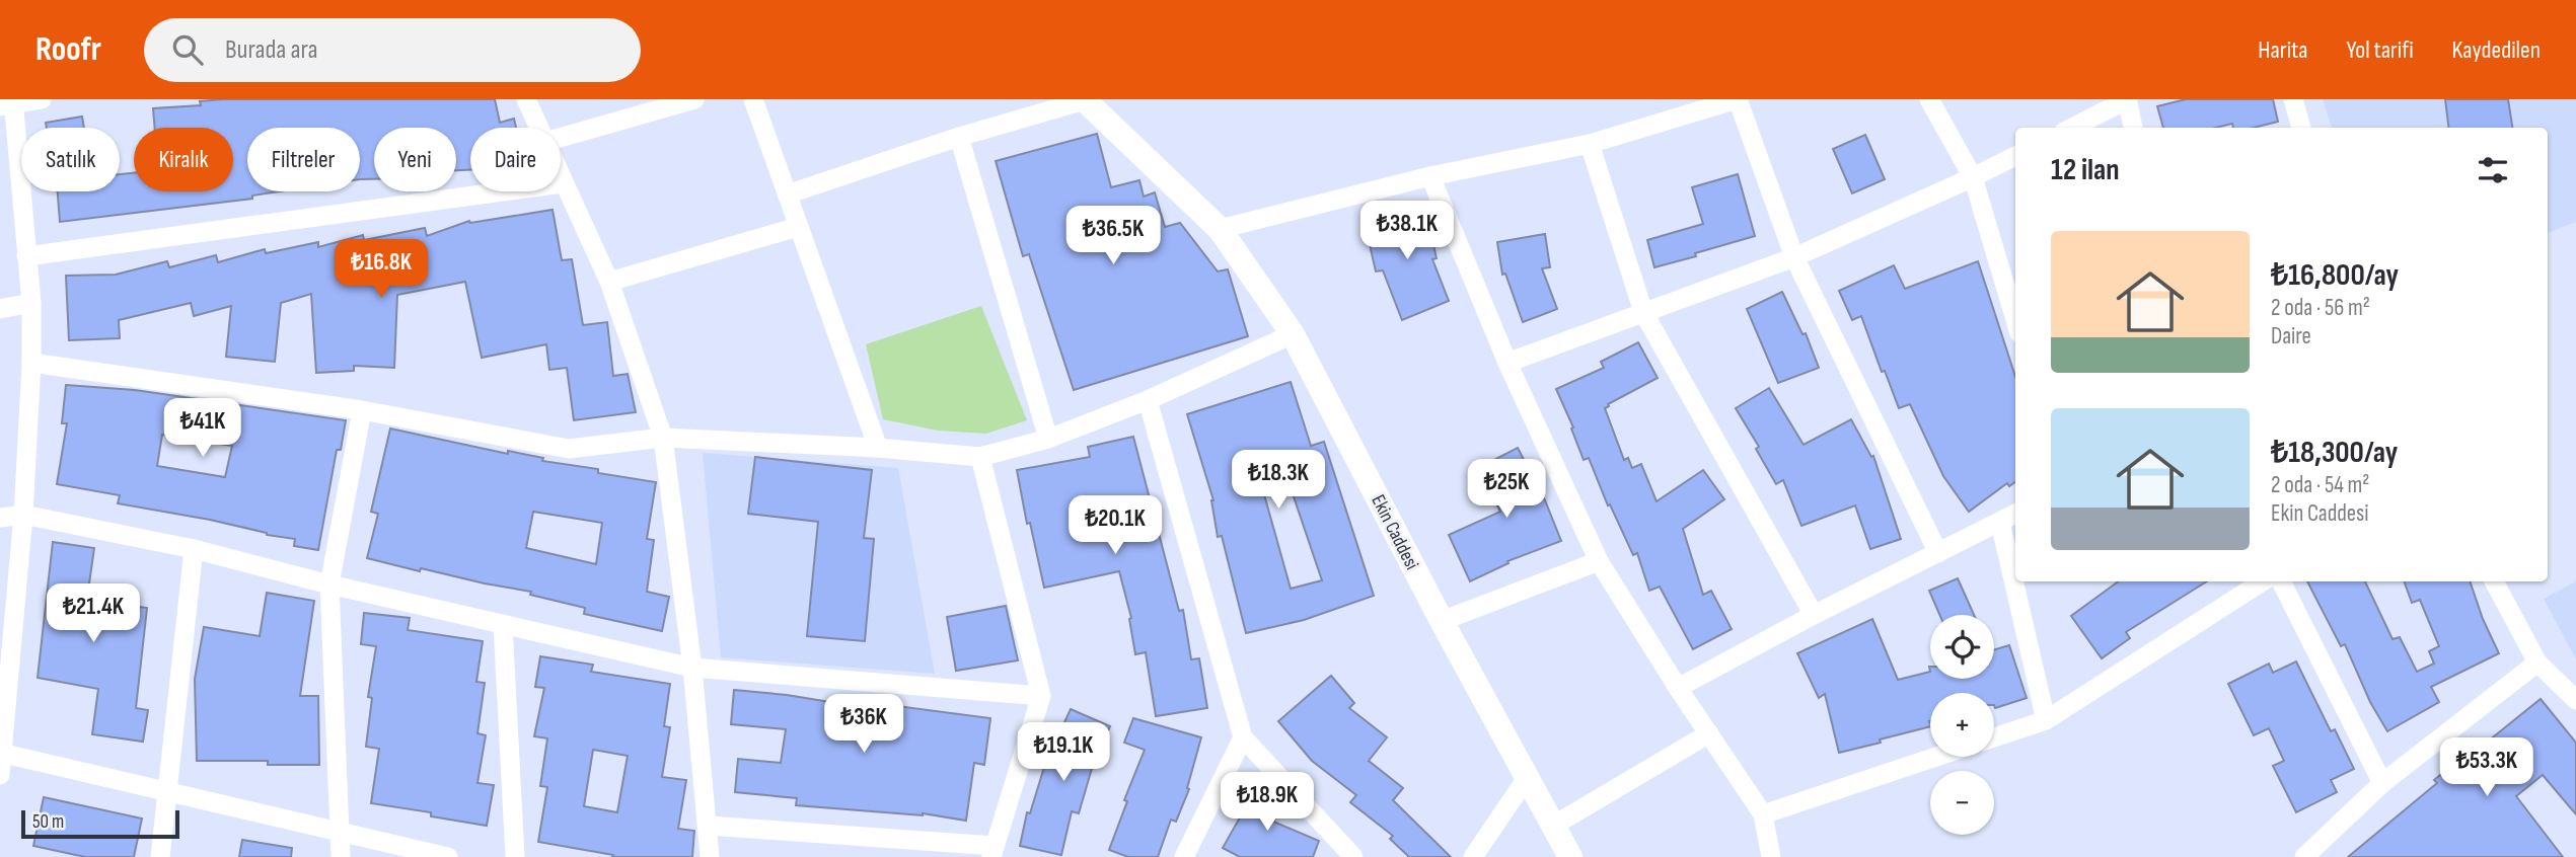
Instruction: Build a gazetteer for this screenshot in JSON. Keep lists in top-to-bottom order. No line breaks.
{"streets":{"street":["Ekin Caddesi"]},"scale_bar":"50 m","page":{"header":"Roofr","search":"Burada ara","nav":["Harita","Yol tarifi","Kaydedilen"],"chip":["Satılık","Kiralık","Filtreler","Yeni","Daire"],"heading":"12 ilan","price":["₺38.1K","₺36.5K","₺16.8K","₺41K","₺18.3K","₺25K","₺20.1K","₺21.4K","₺36K","₺19.1K","₺53.3K","₺18.9K"],"list":[{"name":"₺16,800/ay","note":"2 oda · 56 m² · Daire"},{"name":"₺18,300/ay","note":"2 oda · 54 m² · Ekin Caddesi"}],"map_buttons":["+","−"],"scale":"50 m"}}
